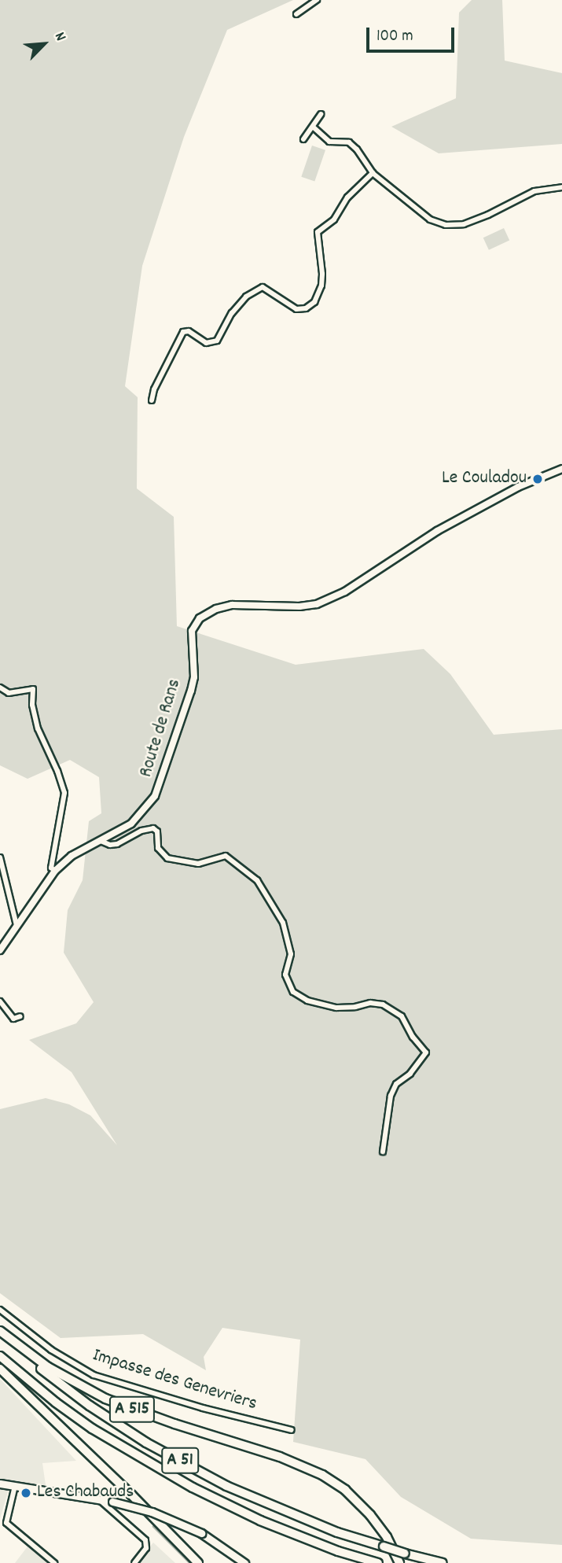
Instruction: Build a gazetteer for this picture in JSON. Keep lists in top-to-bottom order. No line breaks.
{"streets":{"highway":["A 515","A 51"],"street":["Route de Rans","Impasse des Genevriers"]},"crossings":[["A 515","A 51"]],"places":["Le Couladou","Les Chabauds"],"scale_bar":"100 m","north":"top right"}
